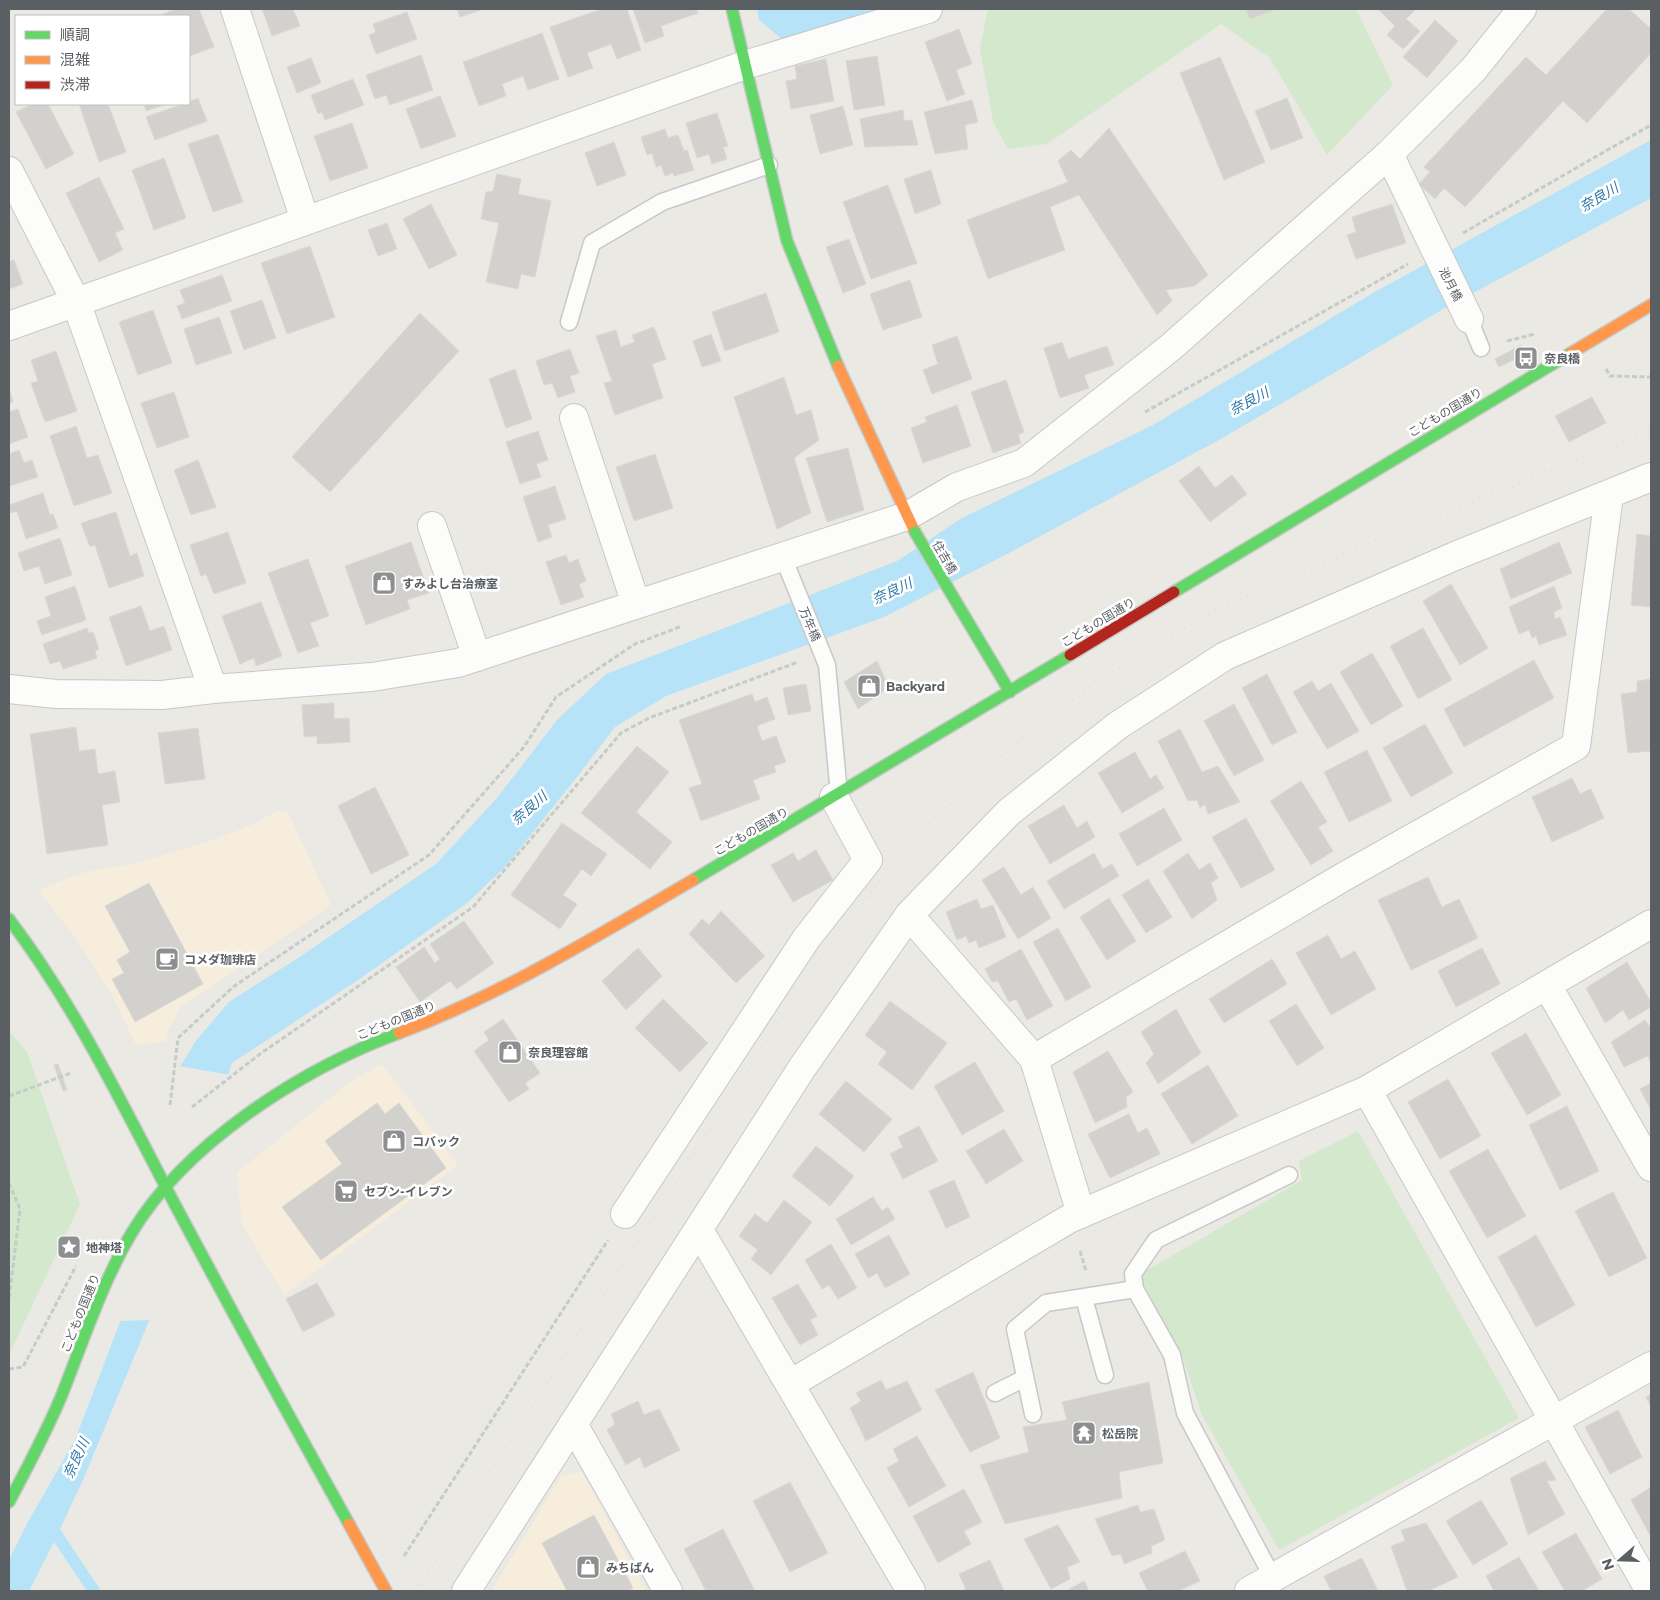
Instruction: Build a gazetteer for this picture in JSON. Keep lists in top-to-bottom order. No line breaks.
{"streets":{"main road":["こどもの国通り","住吉橋"],"street":["池月橋"],"lane":["万年橋"]},"crossings":[["こどもの国通り","住吉橋"],["こどもの国通り","万年橋"]],"water":["奈良川"],"places":{"bus stop":["奈良橋"],"shop":["すみよし台治療室","Backyard","奈良理容館","コバック","みちぱん"],"cafe":["コメダ珈琲店"],"supermarket":["セブン-イレブン"],"place":["地神塔"],"temple":["松岳院"]},"legend":["順調","混雑","渋滞"],"north":"left"}
